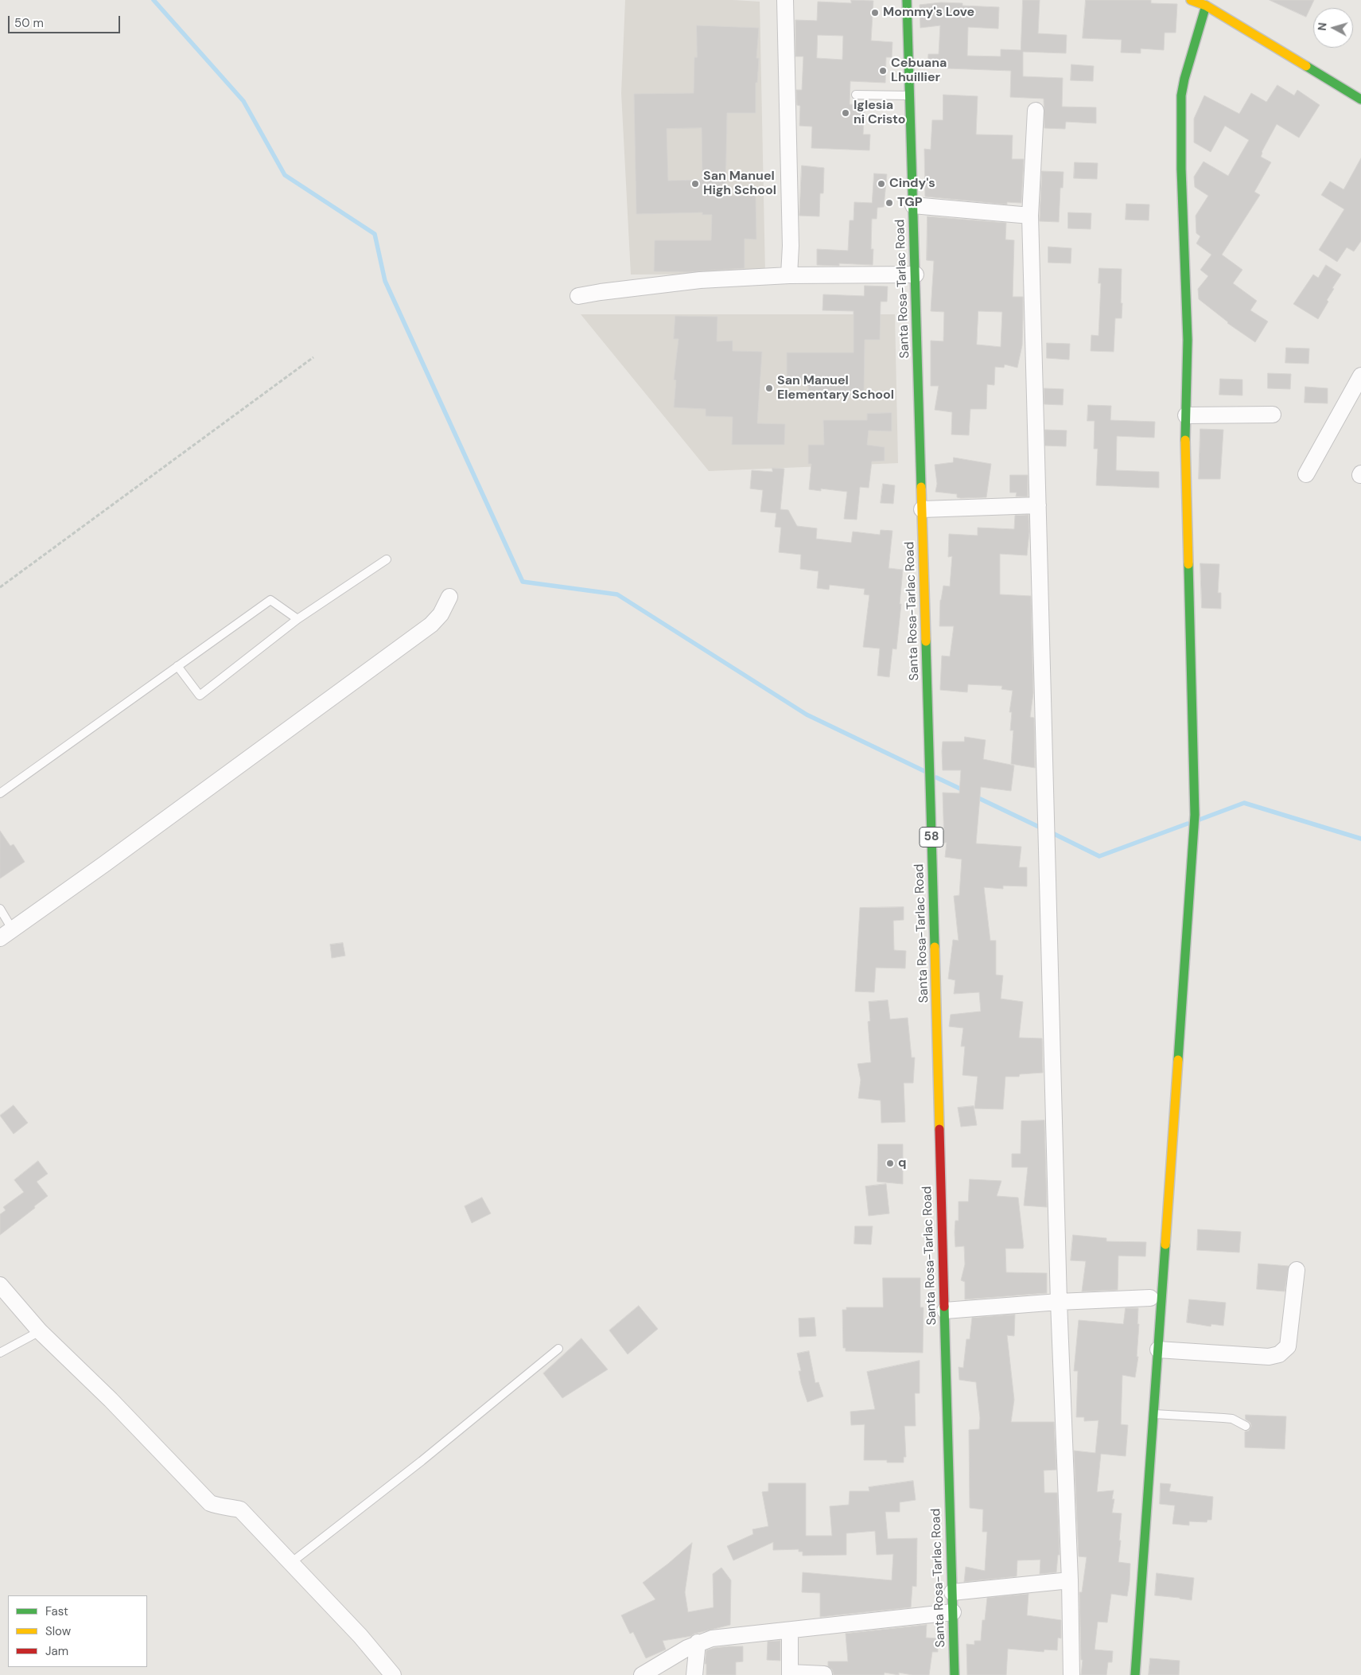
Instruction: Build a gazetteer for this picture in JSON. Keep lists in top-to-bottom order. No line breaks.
{"streets":{"main road":["Santa Rosa-Tarlac Road","58"]},"places":["Mommy's Love","Cebuana Lhuillier","Iglesia ni Cristo","San Manuel High School","Cindy's","TGP","San Manuel Elementary School","q"],"legend":["Fast","Slow","Jam"],"scale_bar":"50 m","north":"left"}
